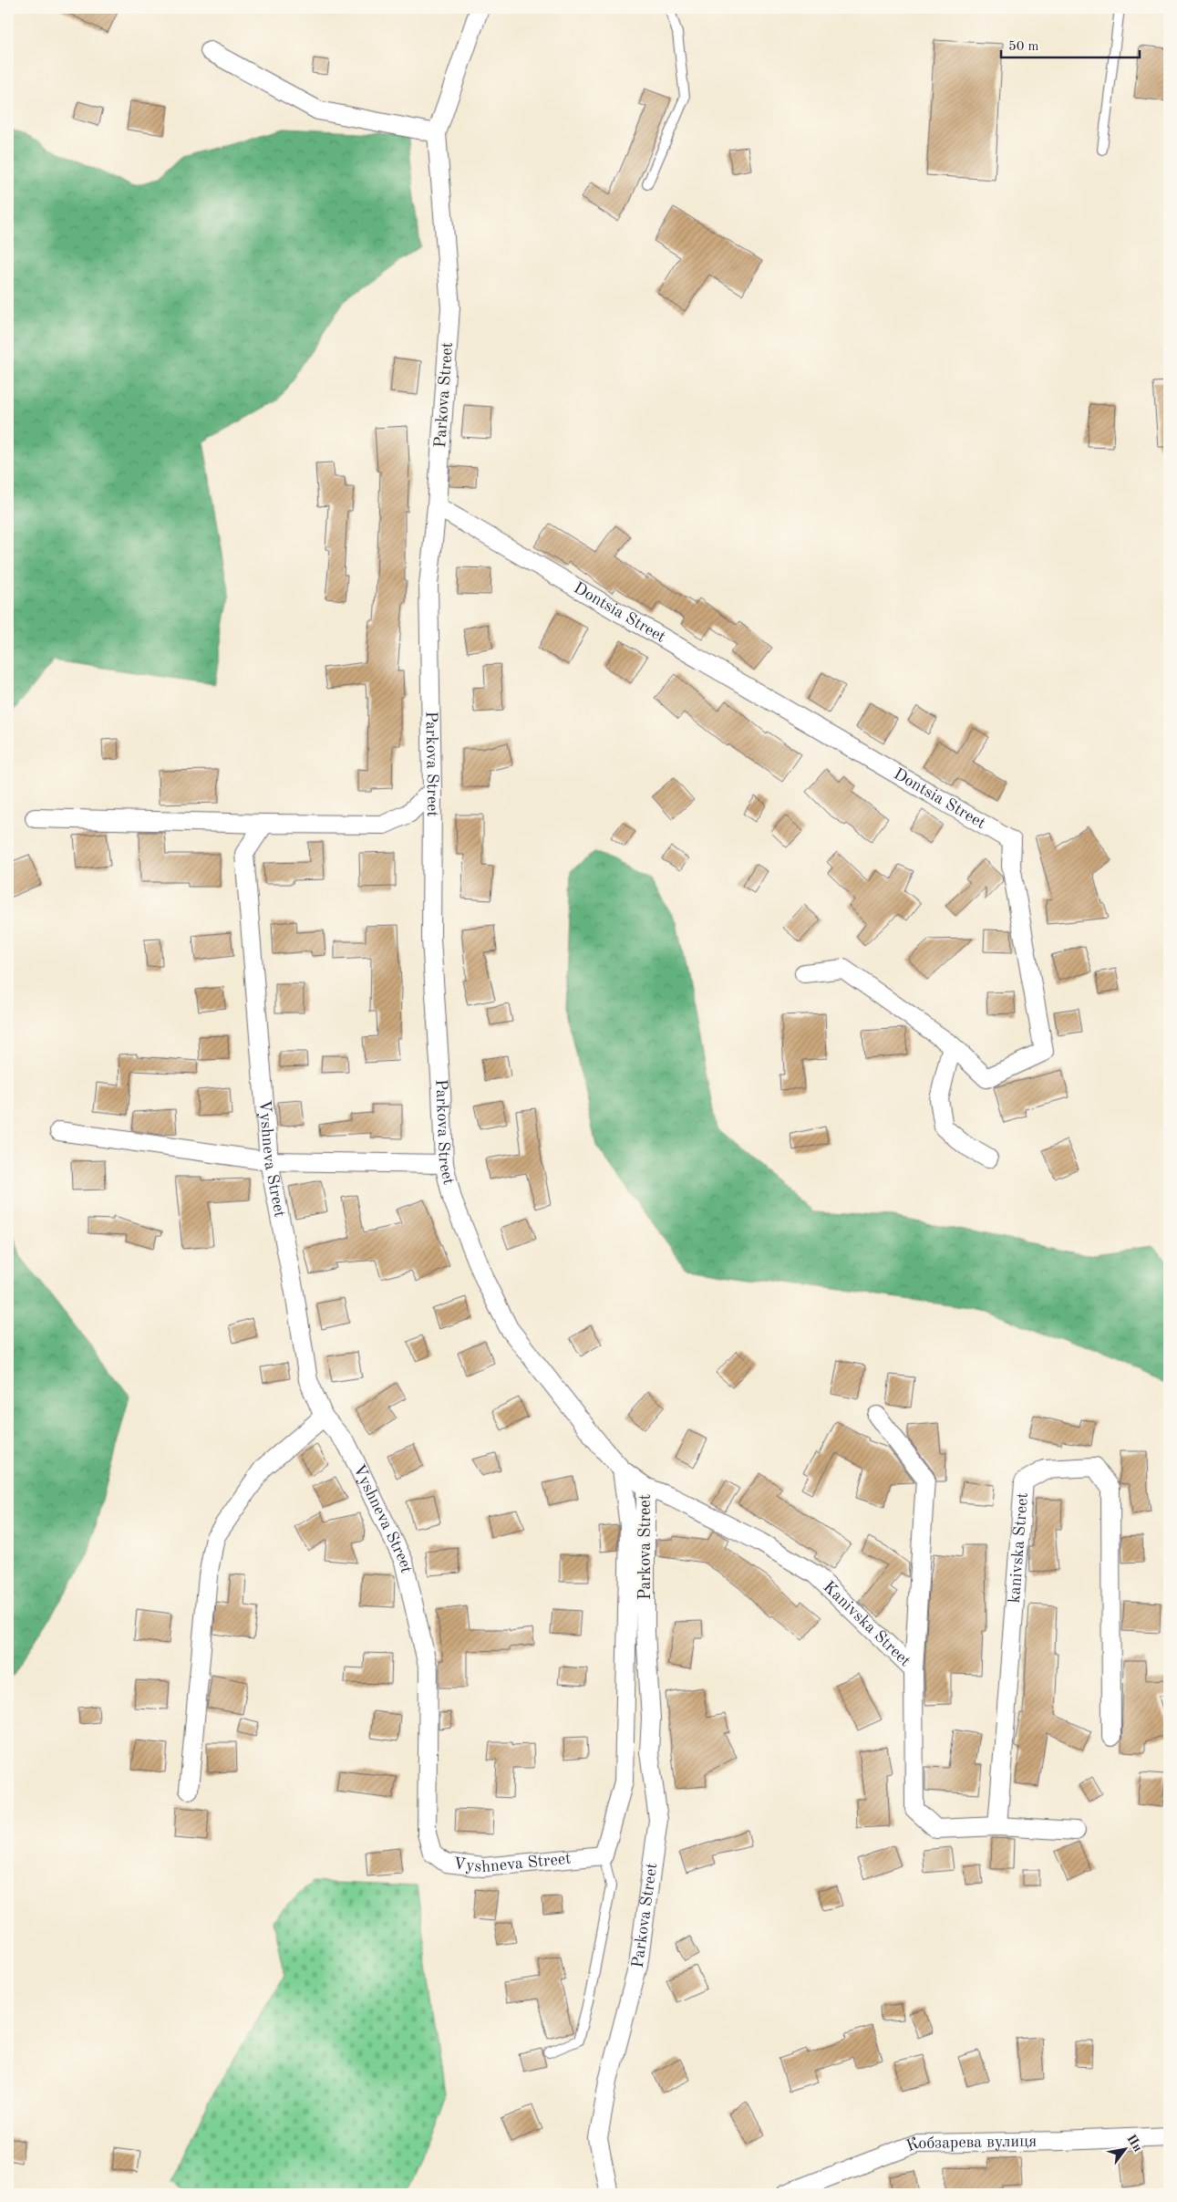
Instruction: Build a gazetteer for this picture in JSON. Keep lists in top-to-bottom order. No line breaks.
{"streets":{"street":["Parkova Street","Dontsia Street","Vyshneva Street","kanivska Street","Kanivska Street","Кобзарева вулиця"]},"crossings":[["Parkova Street","Dontsia Street"],["Parkova Street","Kanivska Street"],["kanivska Street","Kanivska Street"]],"scale_bar":"50 m","north":"top right"}
